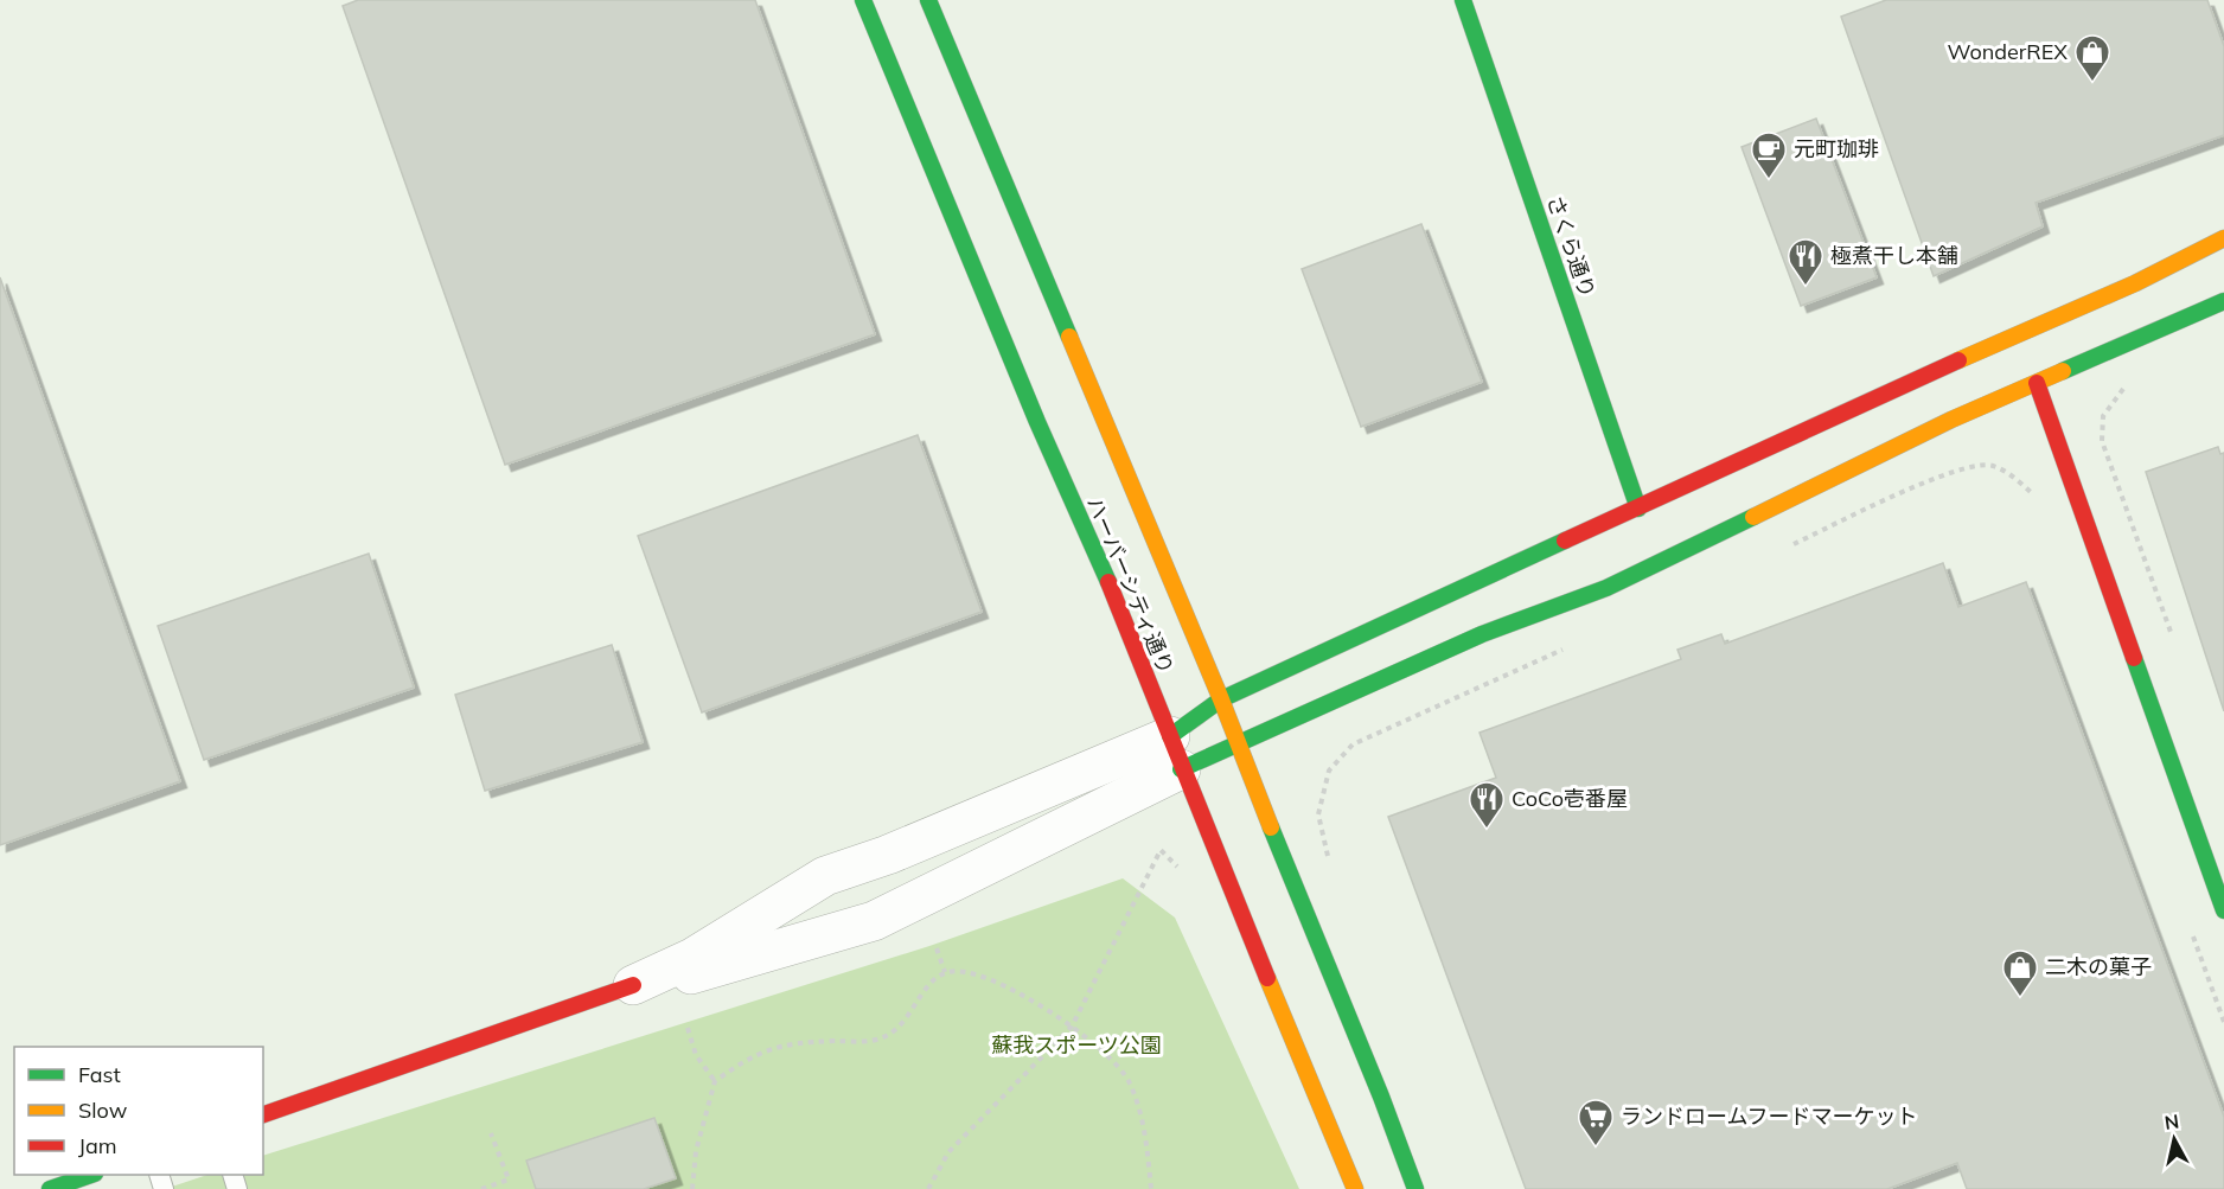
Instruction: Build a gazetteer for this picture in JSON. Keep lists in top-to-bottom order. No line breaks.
{"streets":{"street":["さくら通り","ハーバーシティ通り"]},"parks":["蘇我スポーツ公園"],"places":{"shop":["WonderREX","二木の菓子"],"cafe":["元町珈琲"],"restaurant":["極煮干し本舗","CoCo壱番屋"],"supermarket":["ランドロームフードマーケット"]},"legend":["Fast","Slow","Jam"],"north":"top"}
